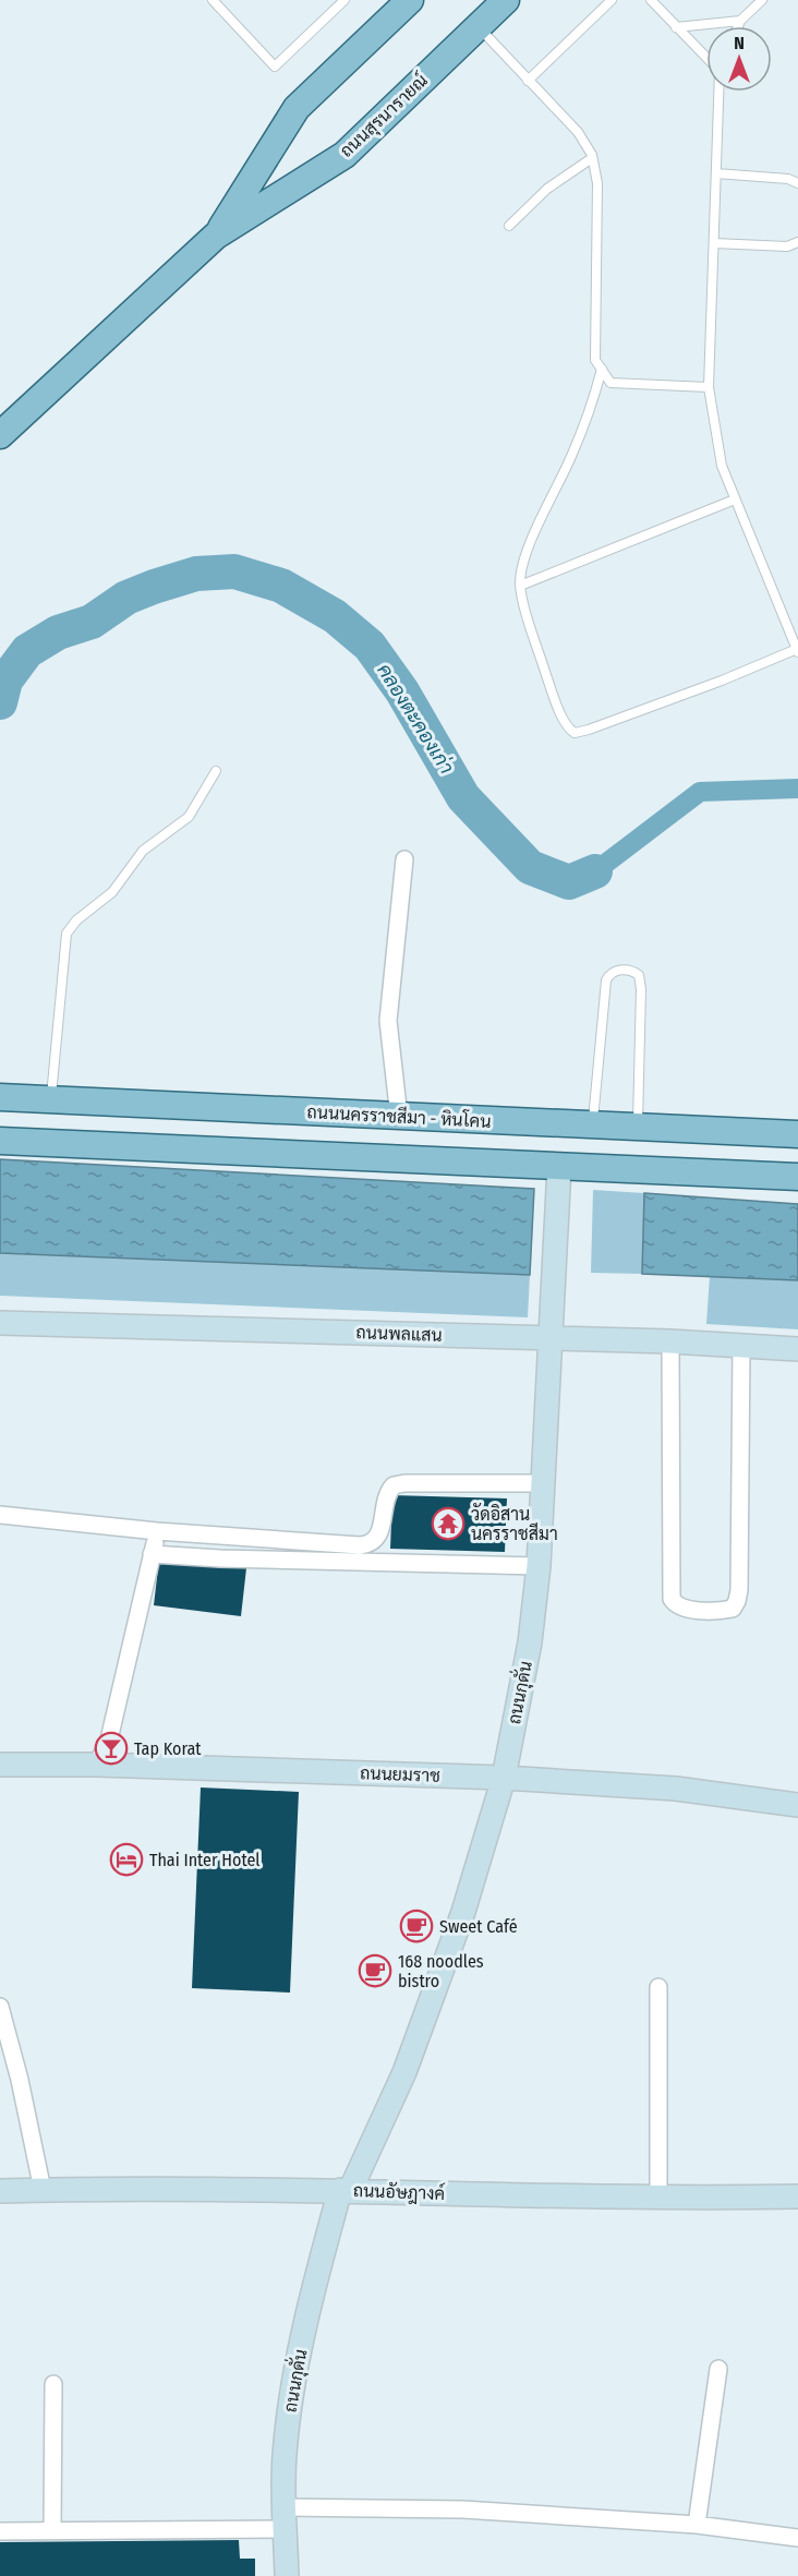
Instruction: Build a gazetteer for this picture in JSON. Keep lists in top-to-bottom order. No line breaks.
{"streets":{"main road":["ถนนสุรนารายณ์","ถนนนครราชสีมา - หินโคน"],"street":["ถนนพลแสน","ถนนกุดั่น","ถนนยมราช","ถนนอัษฎางค์"]},"crossings":[["ถนนพลแสน","ถนนกุดั่น"],["ถนนกุดั่น","ถนนยมราช"],["ถนนกุดั่น","ถนนอัษฎางค์"]],"water":["คลองตะคองเก่า"],"places":{"temple":["วัดอิสาน นครราชสีมา"],"bar":["Tap Korat"],"hotel":["Thai Inter Hotel"],"cafe":["Sweet Café","168 noodles bistro"]},"north":"top"}
